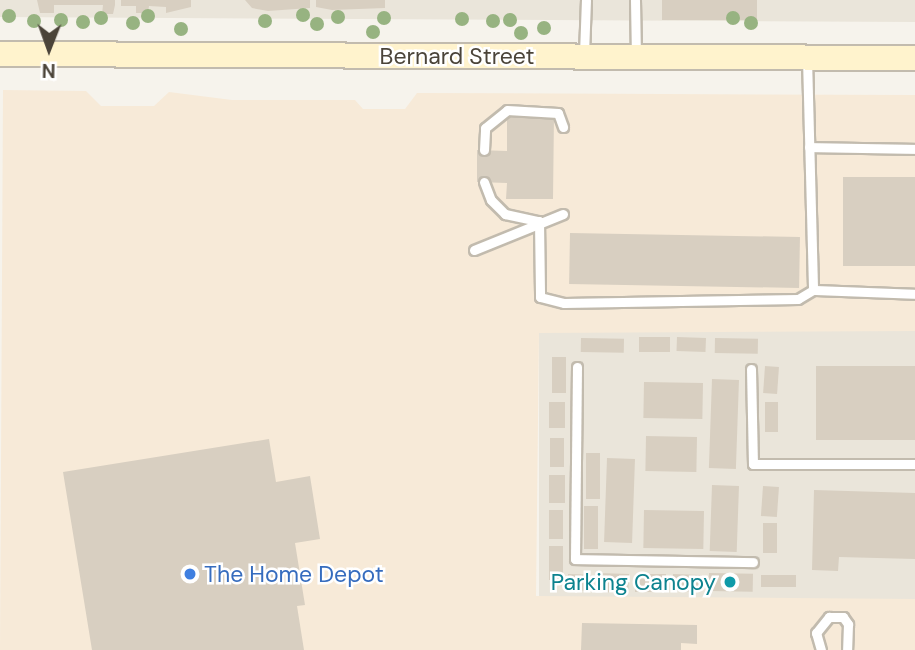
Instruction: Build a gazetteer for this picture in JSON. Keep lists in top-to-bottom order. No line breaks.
{"streets":{"street":["Bernard Street"]},"places":["The Home Depot","Parking Canopy"],"north":"bottom"}
